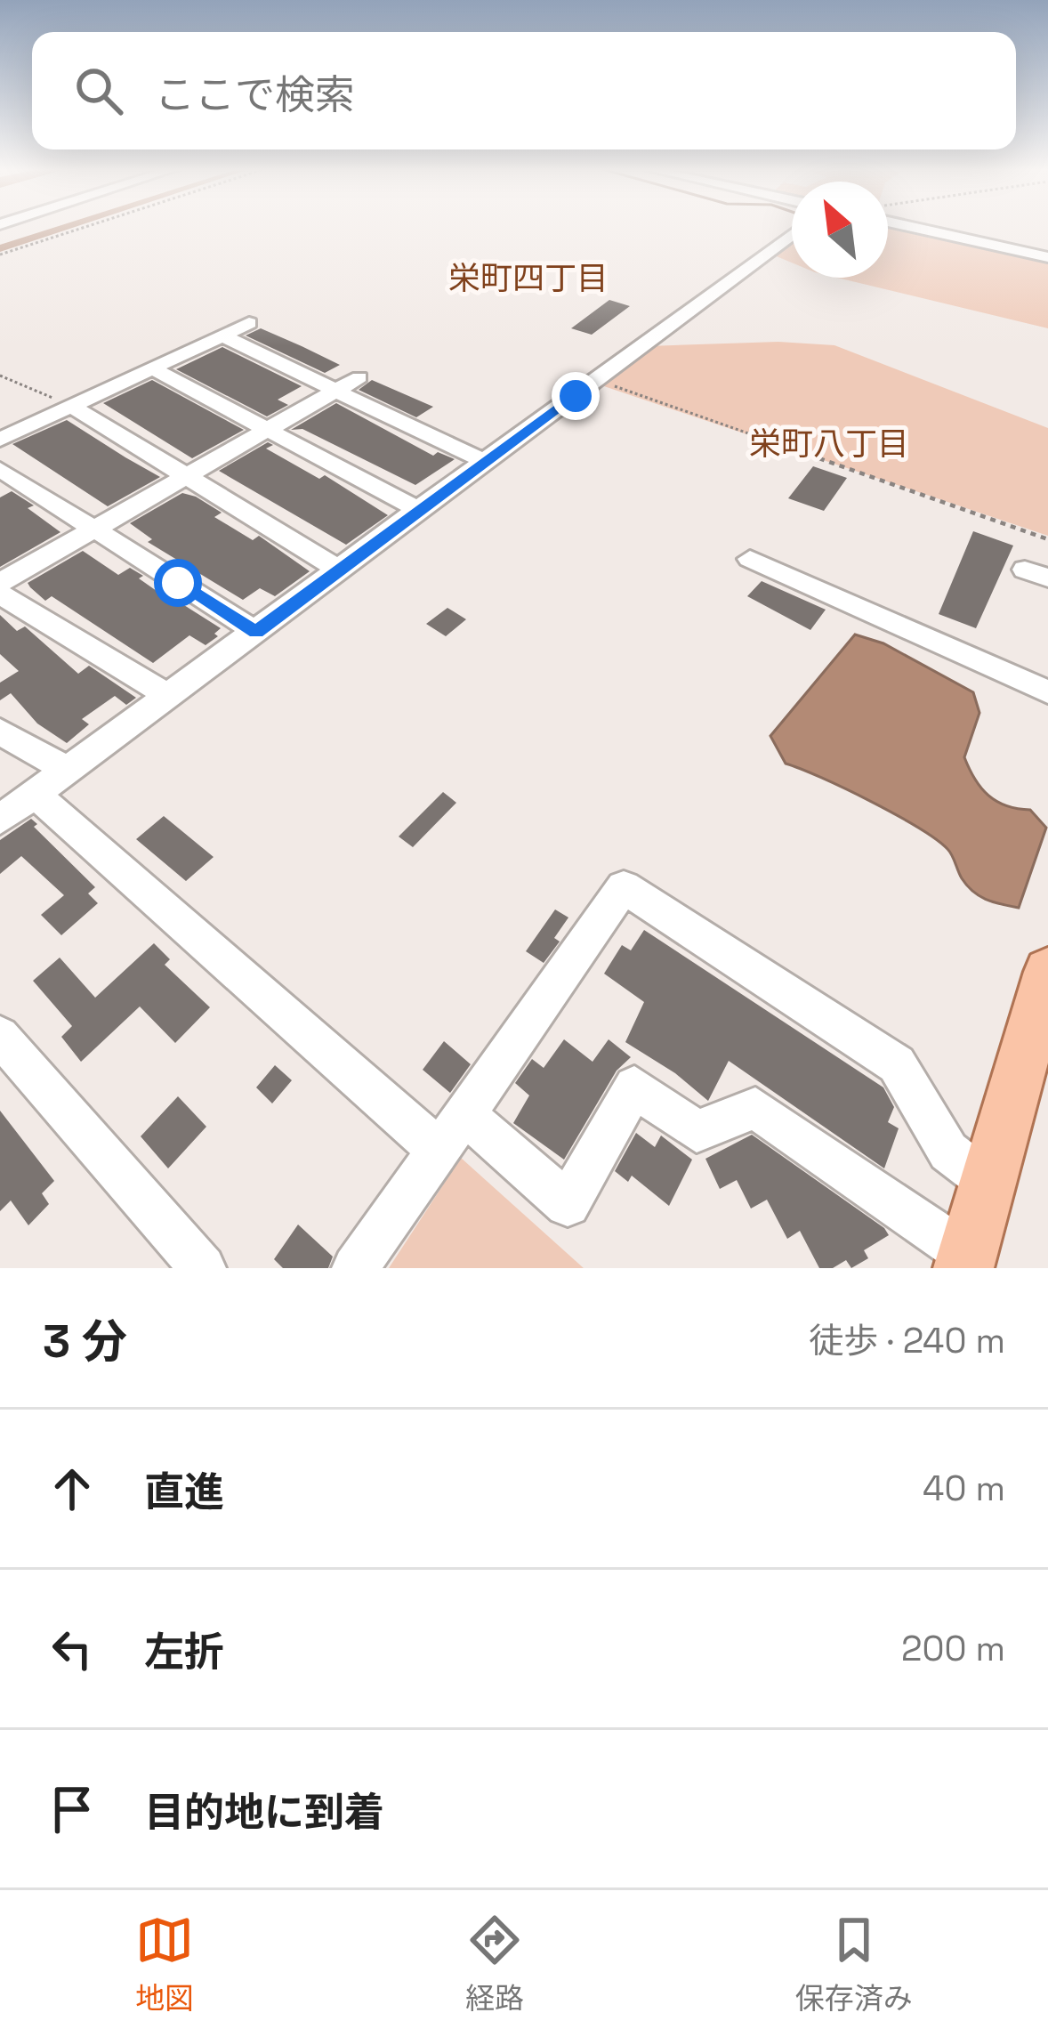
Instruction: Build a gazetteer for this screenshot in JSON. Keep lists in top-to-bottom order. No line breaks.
{"districts":["栄町四丁目","栄町八丁目"],"north":"top left","page":{"search":"ここで検索","heading":["3 分","徒歩 · 240 m"],"list":[["直進","40 m"],["左折","200 m"],"目的地に到着"],"nav":["地図","経路","保存済み"]}}
